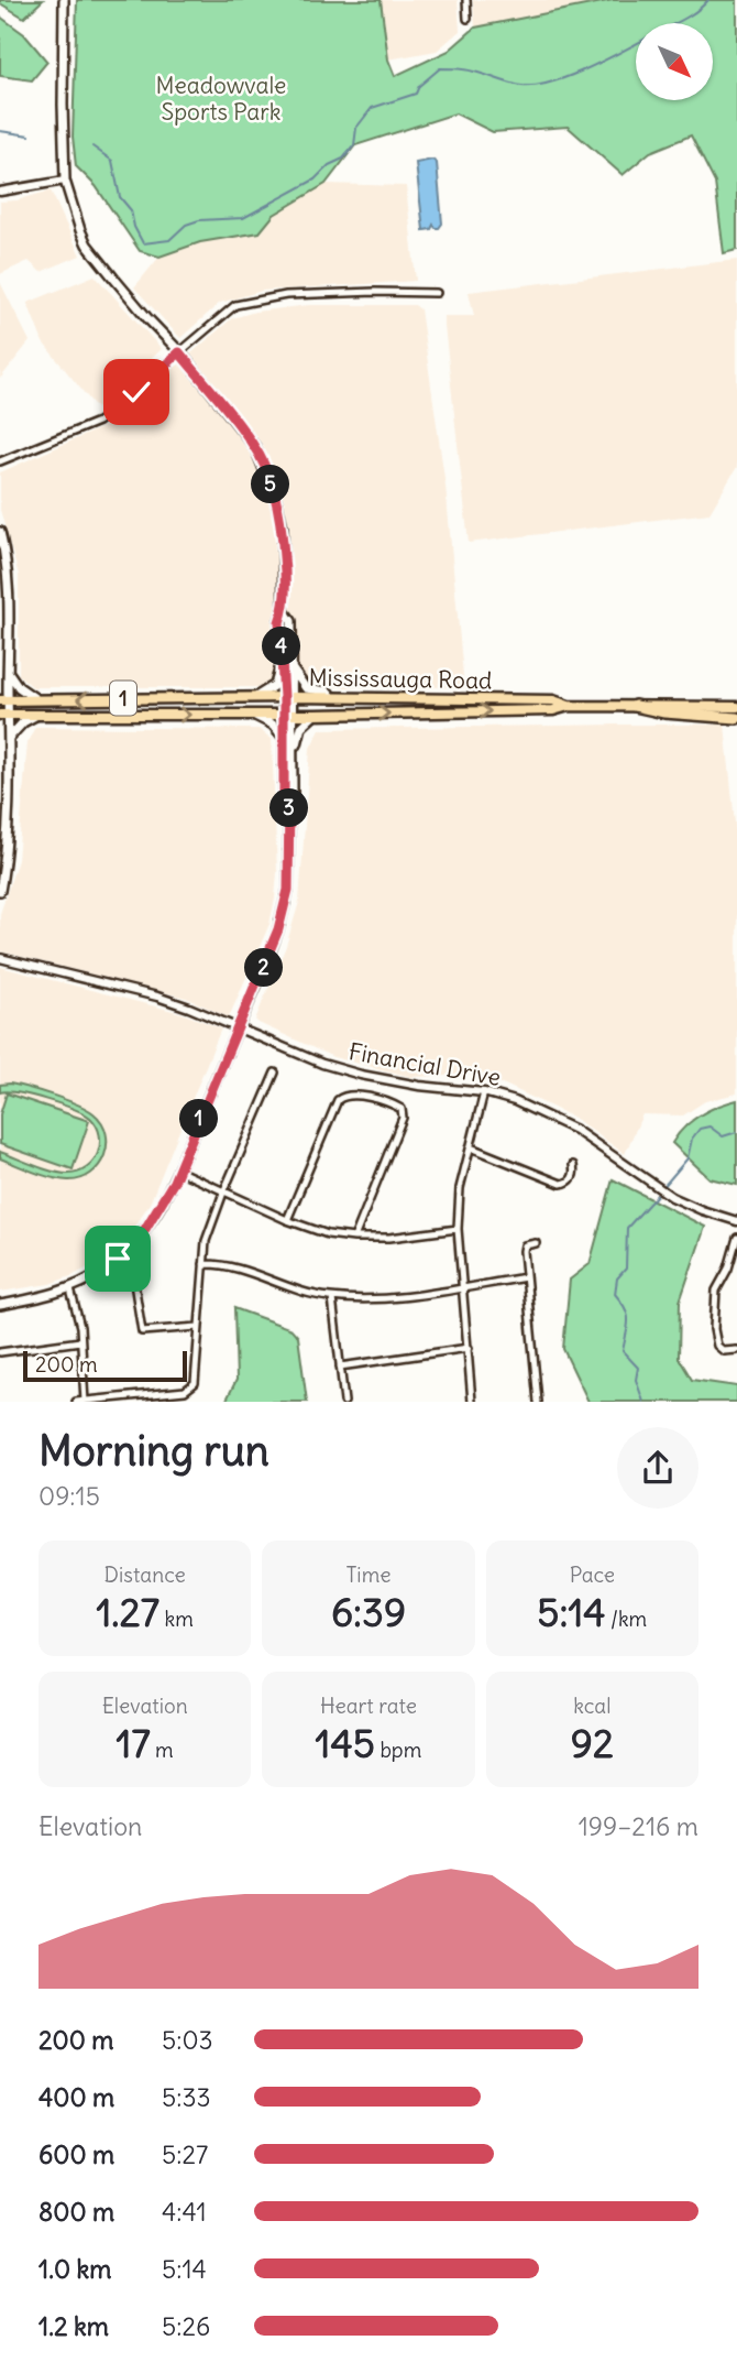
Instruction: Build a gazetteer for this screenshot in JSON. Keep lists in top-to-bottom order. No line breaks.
{"streets":{"main road":["Mississauga Road","1"],"street":["Financial Drive"]},"parks":["Meadowvale Sports Park"],"scale_bar":"200 m","north":"bottom right","page":{"pins":["5","4","3","2","1"],"scale":"200 m","heading":["Morning run","09:15"],"stats":[["Distance","1.27 km"],["Time","6:39"],["Pace","5:14 /km"],["Elevation","17 m"],["Heart rate","145 bpm"],["kcal","92"]],"chart":["Elevation","199–216 m"],"list":[{"name":"200 m","note":"5:03"},{"name":"400 m","note":"5:33"},{"name":"600 m","note":"5:27"},{"name":"800 m","note":"4:41"},{"name":"1.0 km","note":"5:14"},{"name":"1.2 km","note":"5:26"}]}}
